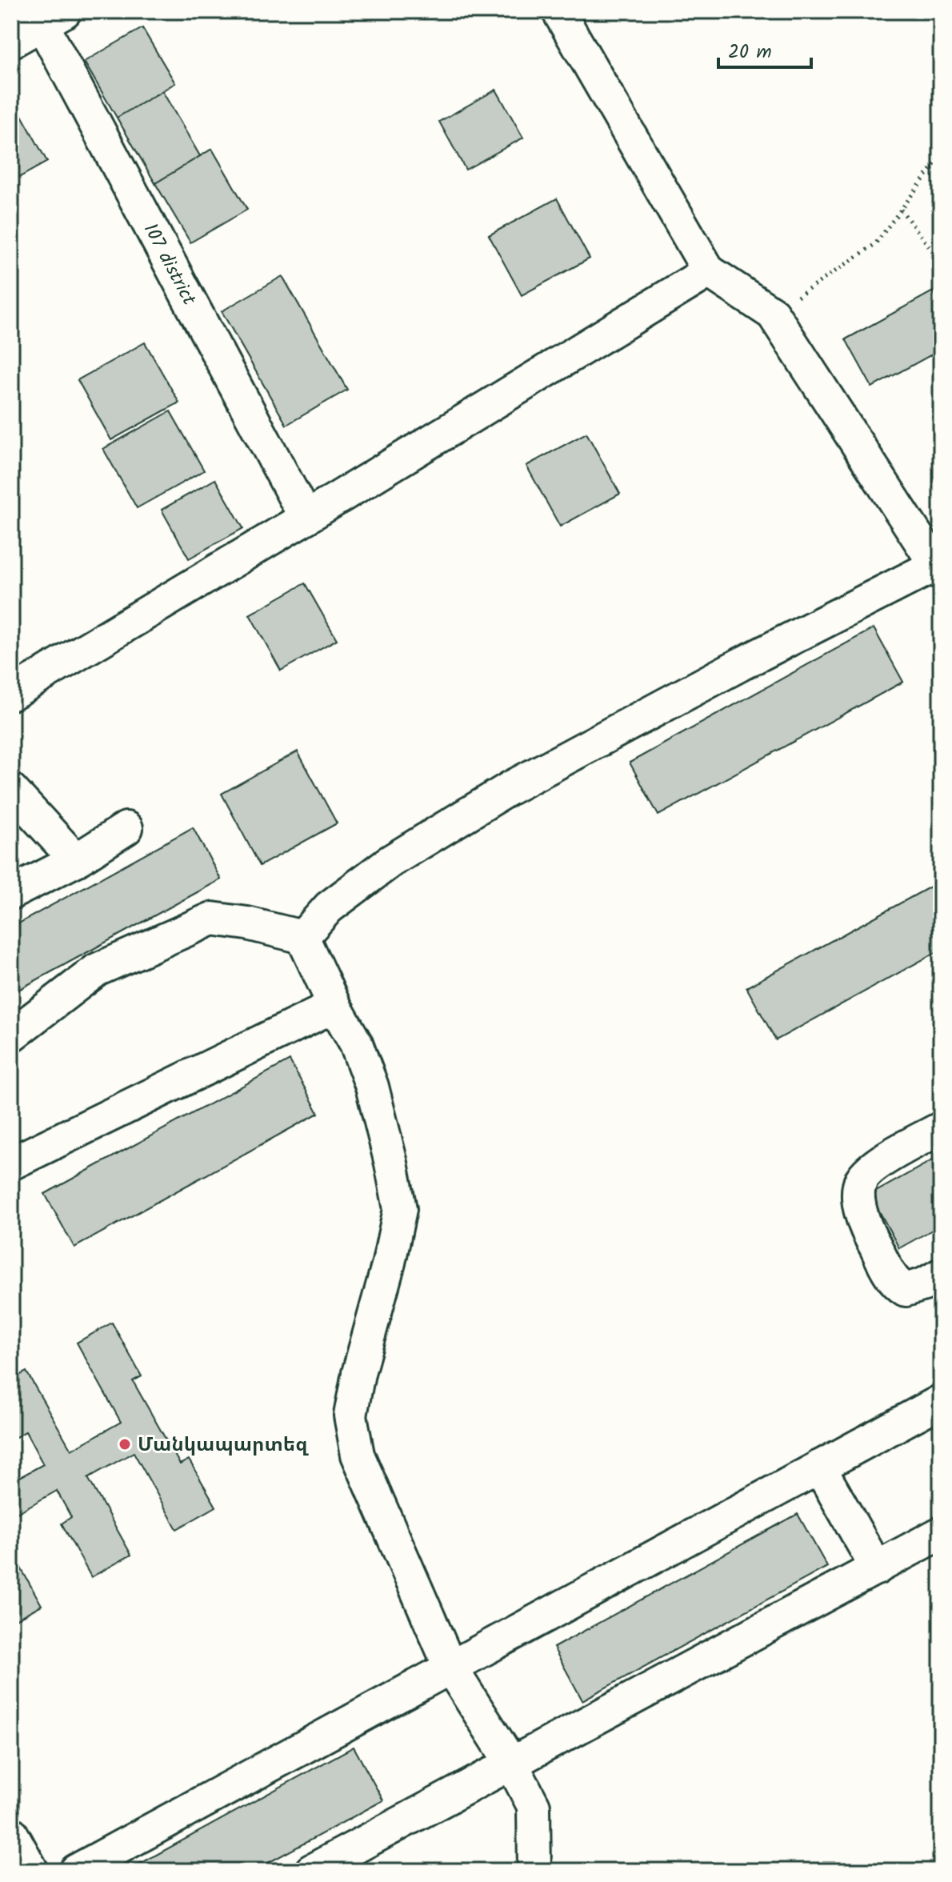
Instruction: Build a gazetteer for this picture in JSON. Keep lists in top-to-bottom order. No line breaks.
{"streets":{"street":["107 district"]},"places":["Մանկապարտեզ"],"scale_bar":"20 m"}
